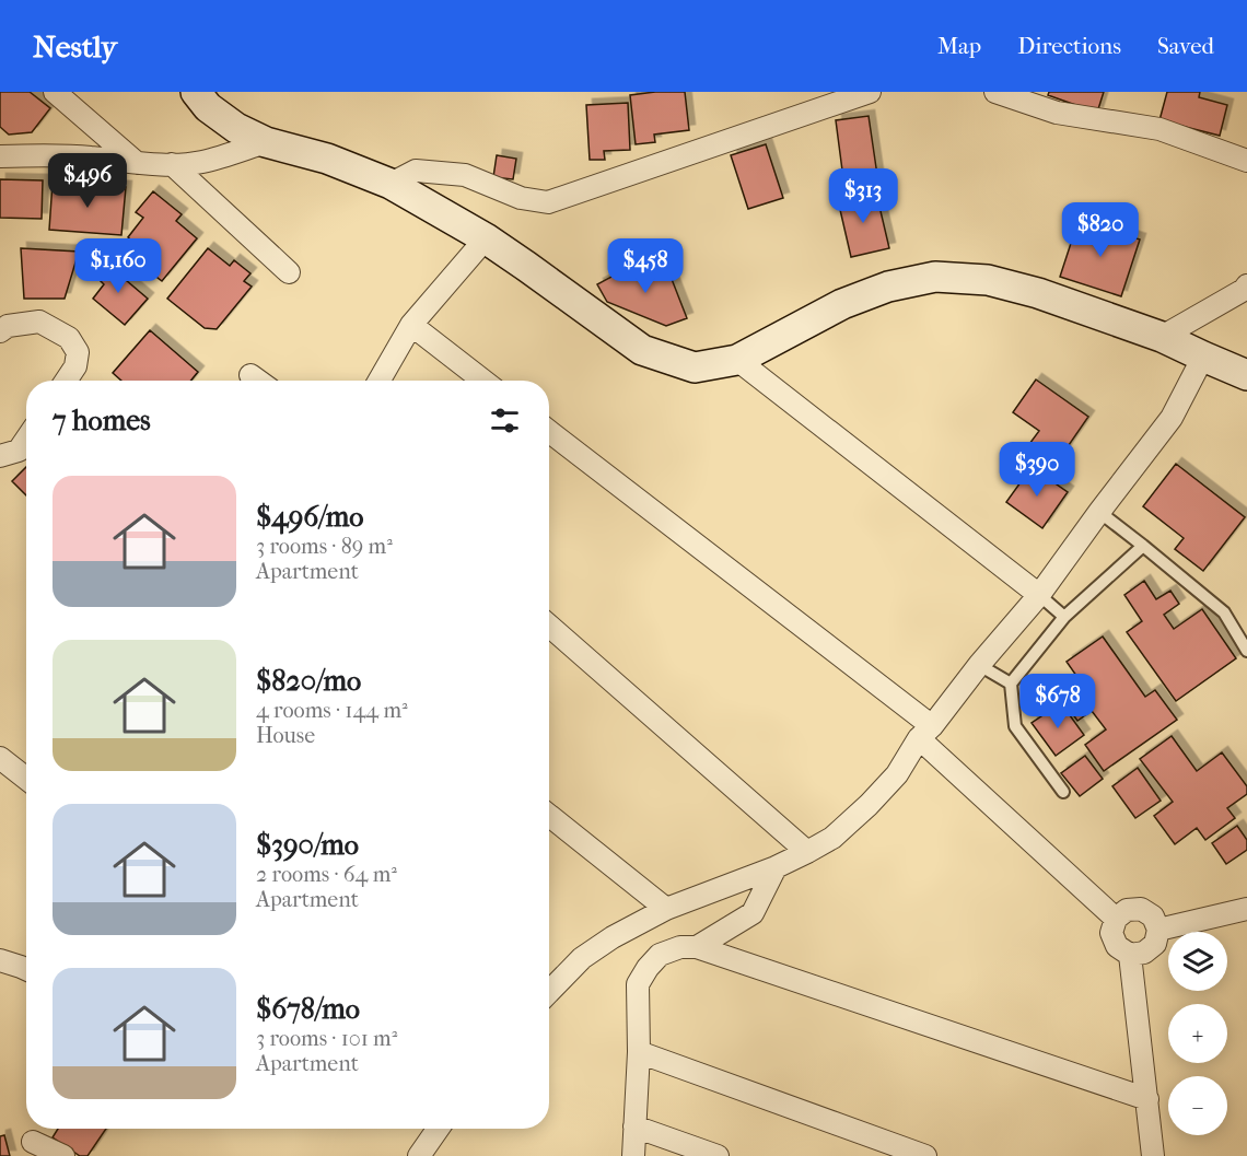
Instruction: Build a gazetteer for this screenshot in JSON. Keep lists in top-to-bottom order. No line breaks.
{"page":{"header":"Nestly","nav":["Map","Directions","Saved"],"price":["$496","$313","$820","$1,160","$458","$390","$678"],"heading":"7 homes","list":[{"name":"$496/mo","note":"3 rooms · 89 m² · Apartment"},{"name":"$820/mo","note":"4 rooms · 144 m² · House"},{"name":"$390/mo","note":"2 rooms · 64 m² · Apartment"},{"name":"$678/mo","note":"3 rooms · 101 m² · Apartment"}],"map_buttons":["+","−"]}}
